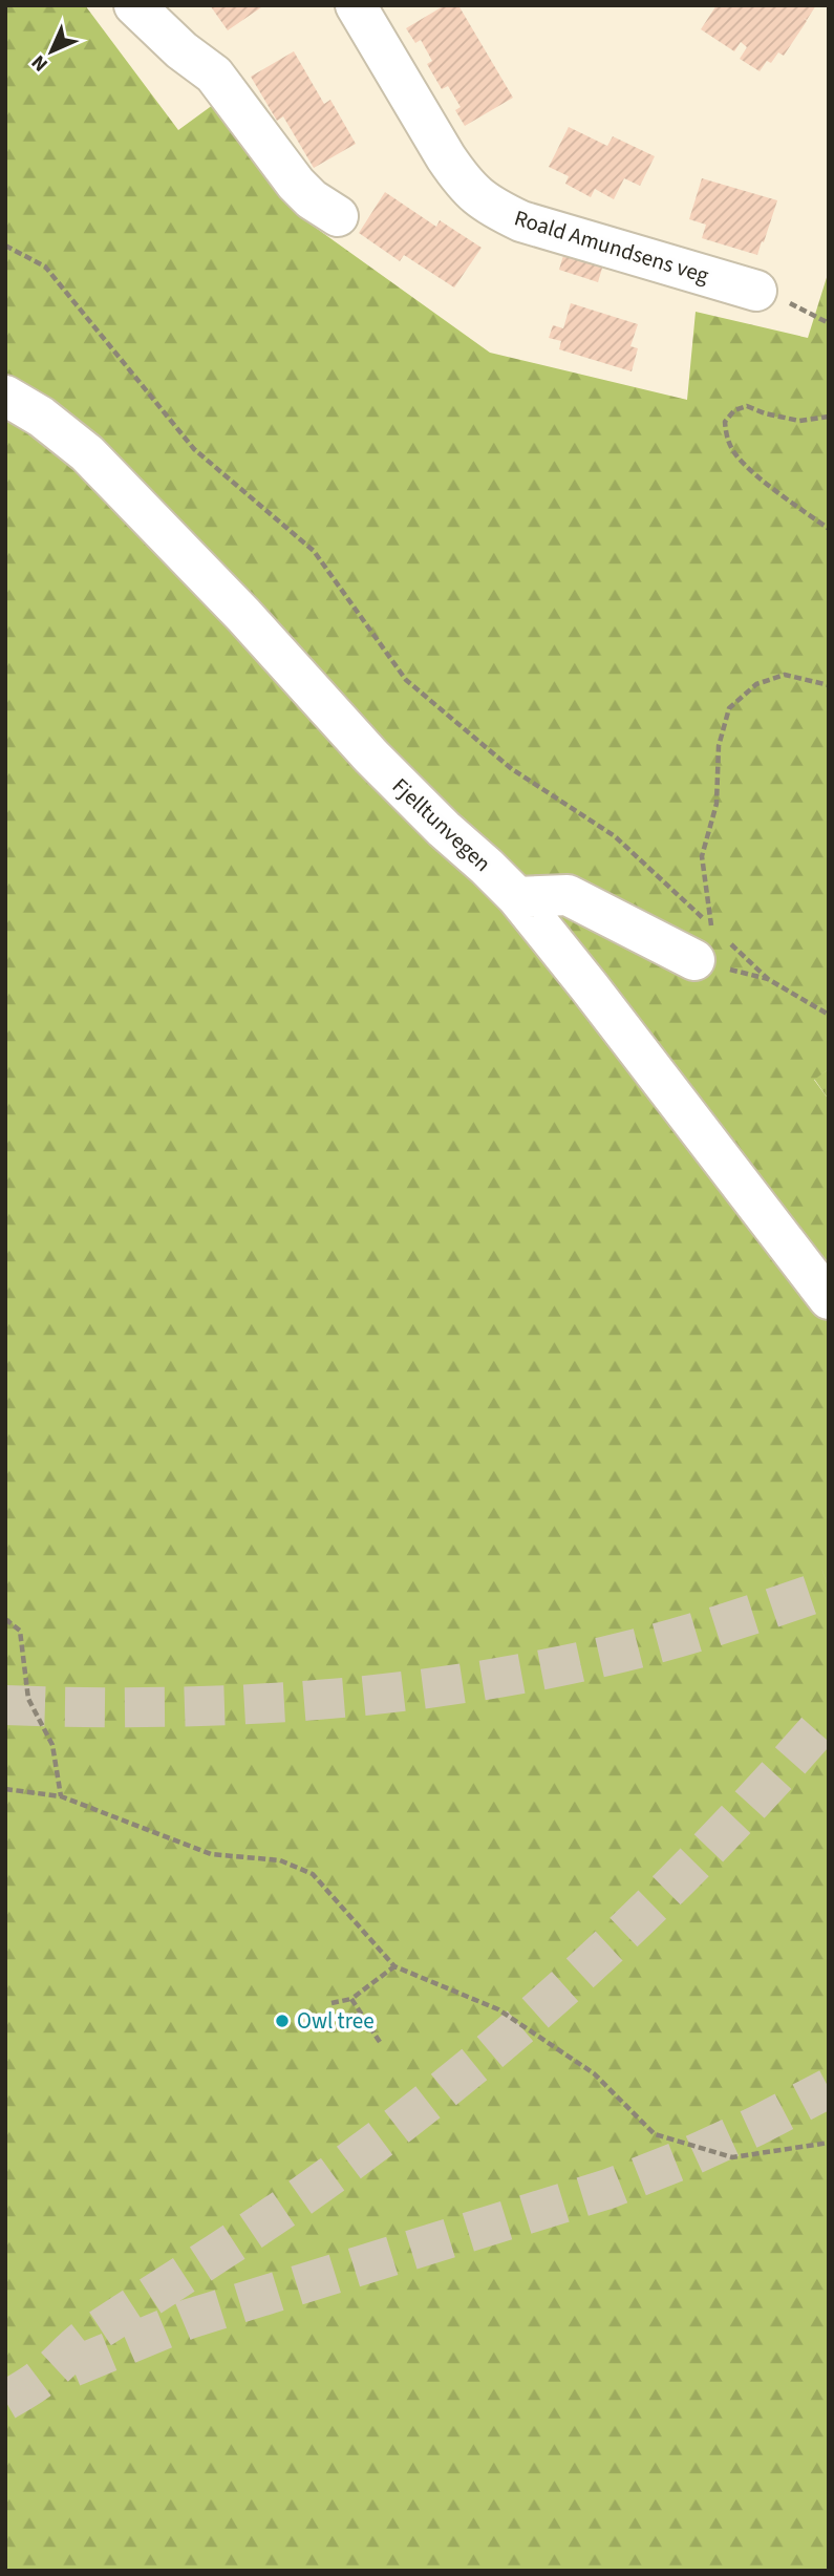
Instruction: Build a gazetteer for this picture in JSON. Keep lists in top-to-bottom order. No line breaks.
{"streets":{"street":["Roald Amundsens veg","Fjelltunvegen"]},"places":["Owl tree"],"north":"bottom left"}
